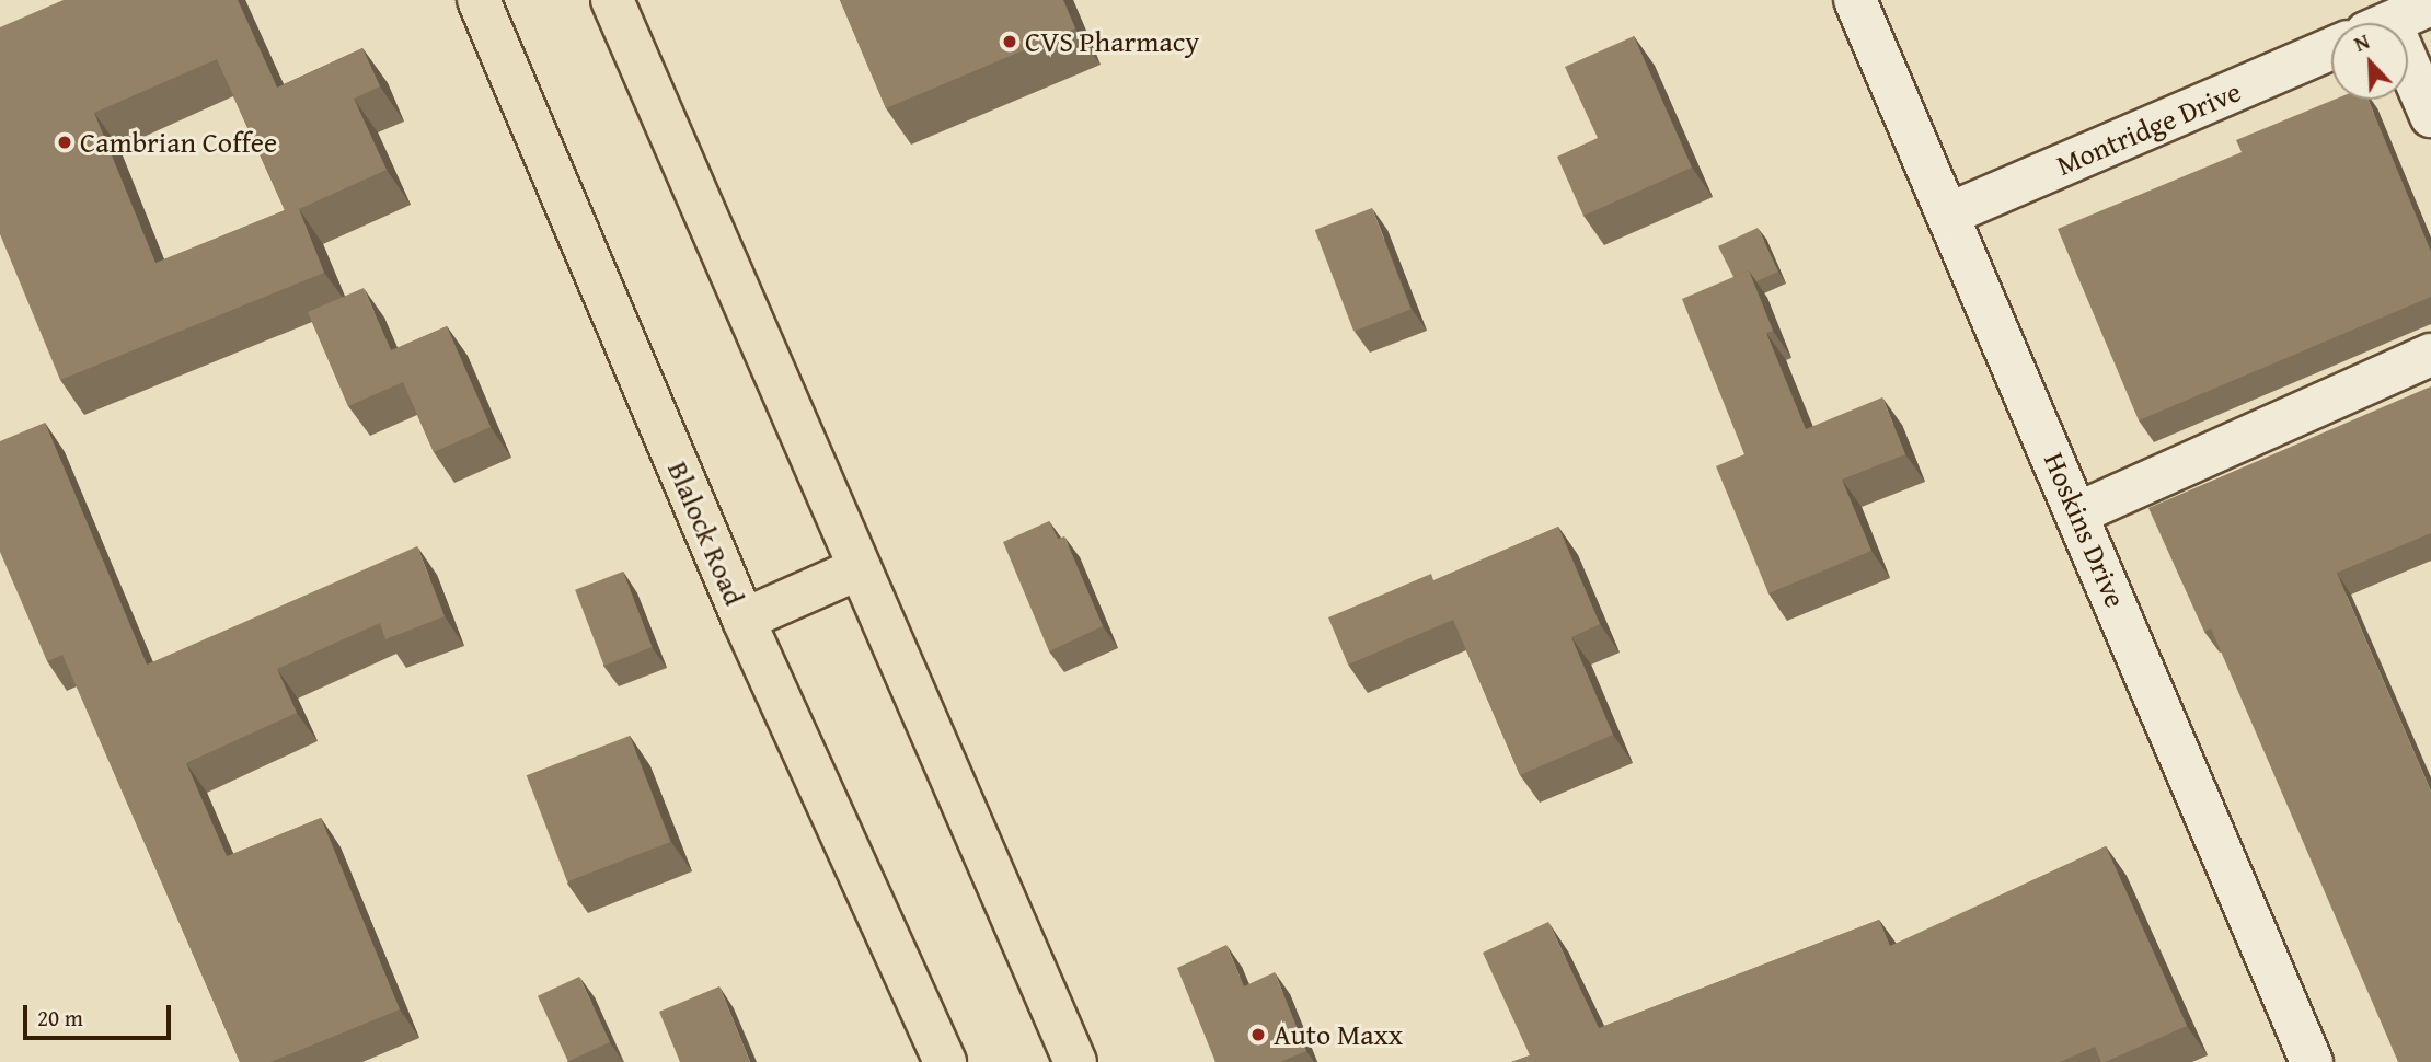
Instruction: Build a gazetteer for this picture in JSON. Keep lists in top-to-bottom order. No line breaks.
{"streets":{"main road":["Blalock Road"],"street":["Montridge Drive","Hoskins Drive"]},"crossings":[["Montridge Drive","Hoskins Drive"]],"places":["CVS Pharmacy","Cambrian Coffee","Auto Maxx"],"scale_bar":"20 m","north":"top left"}
